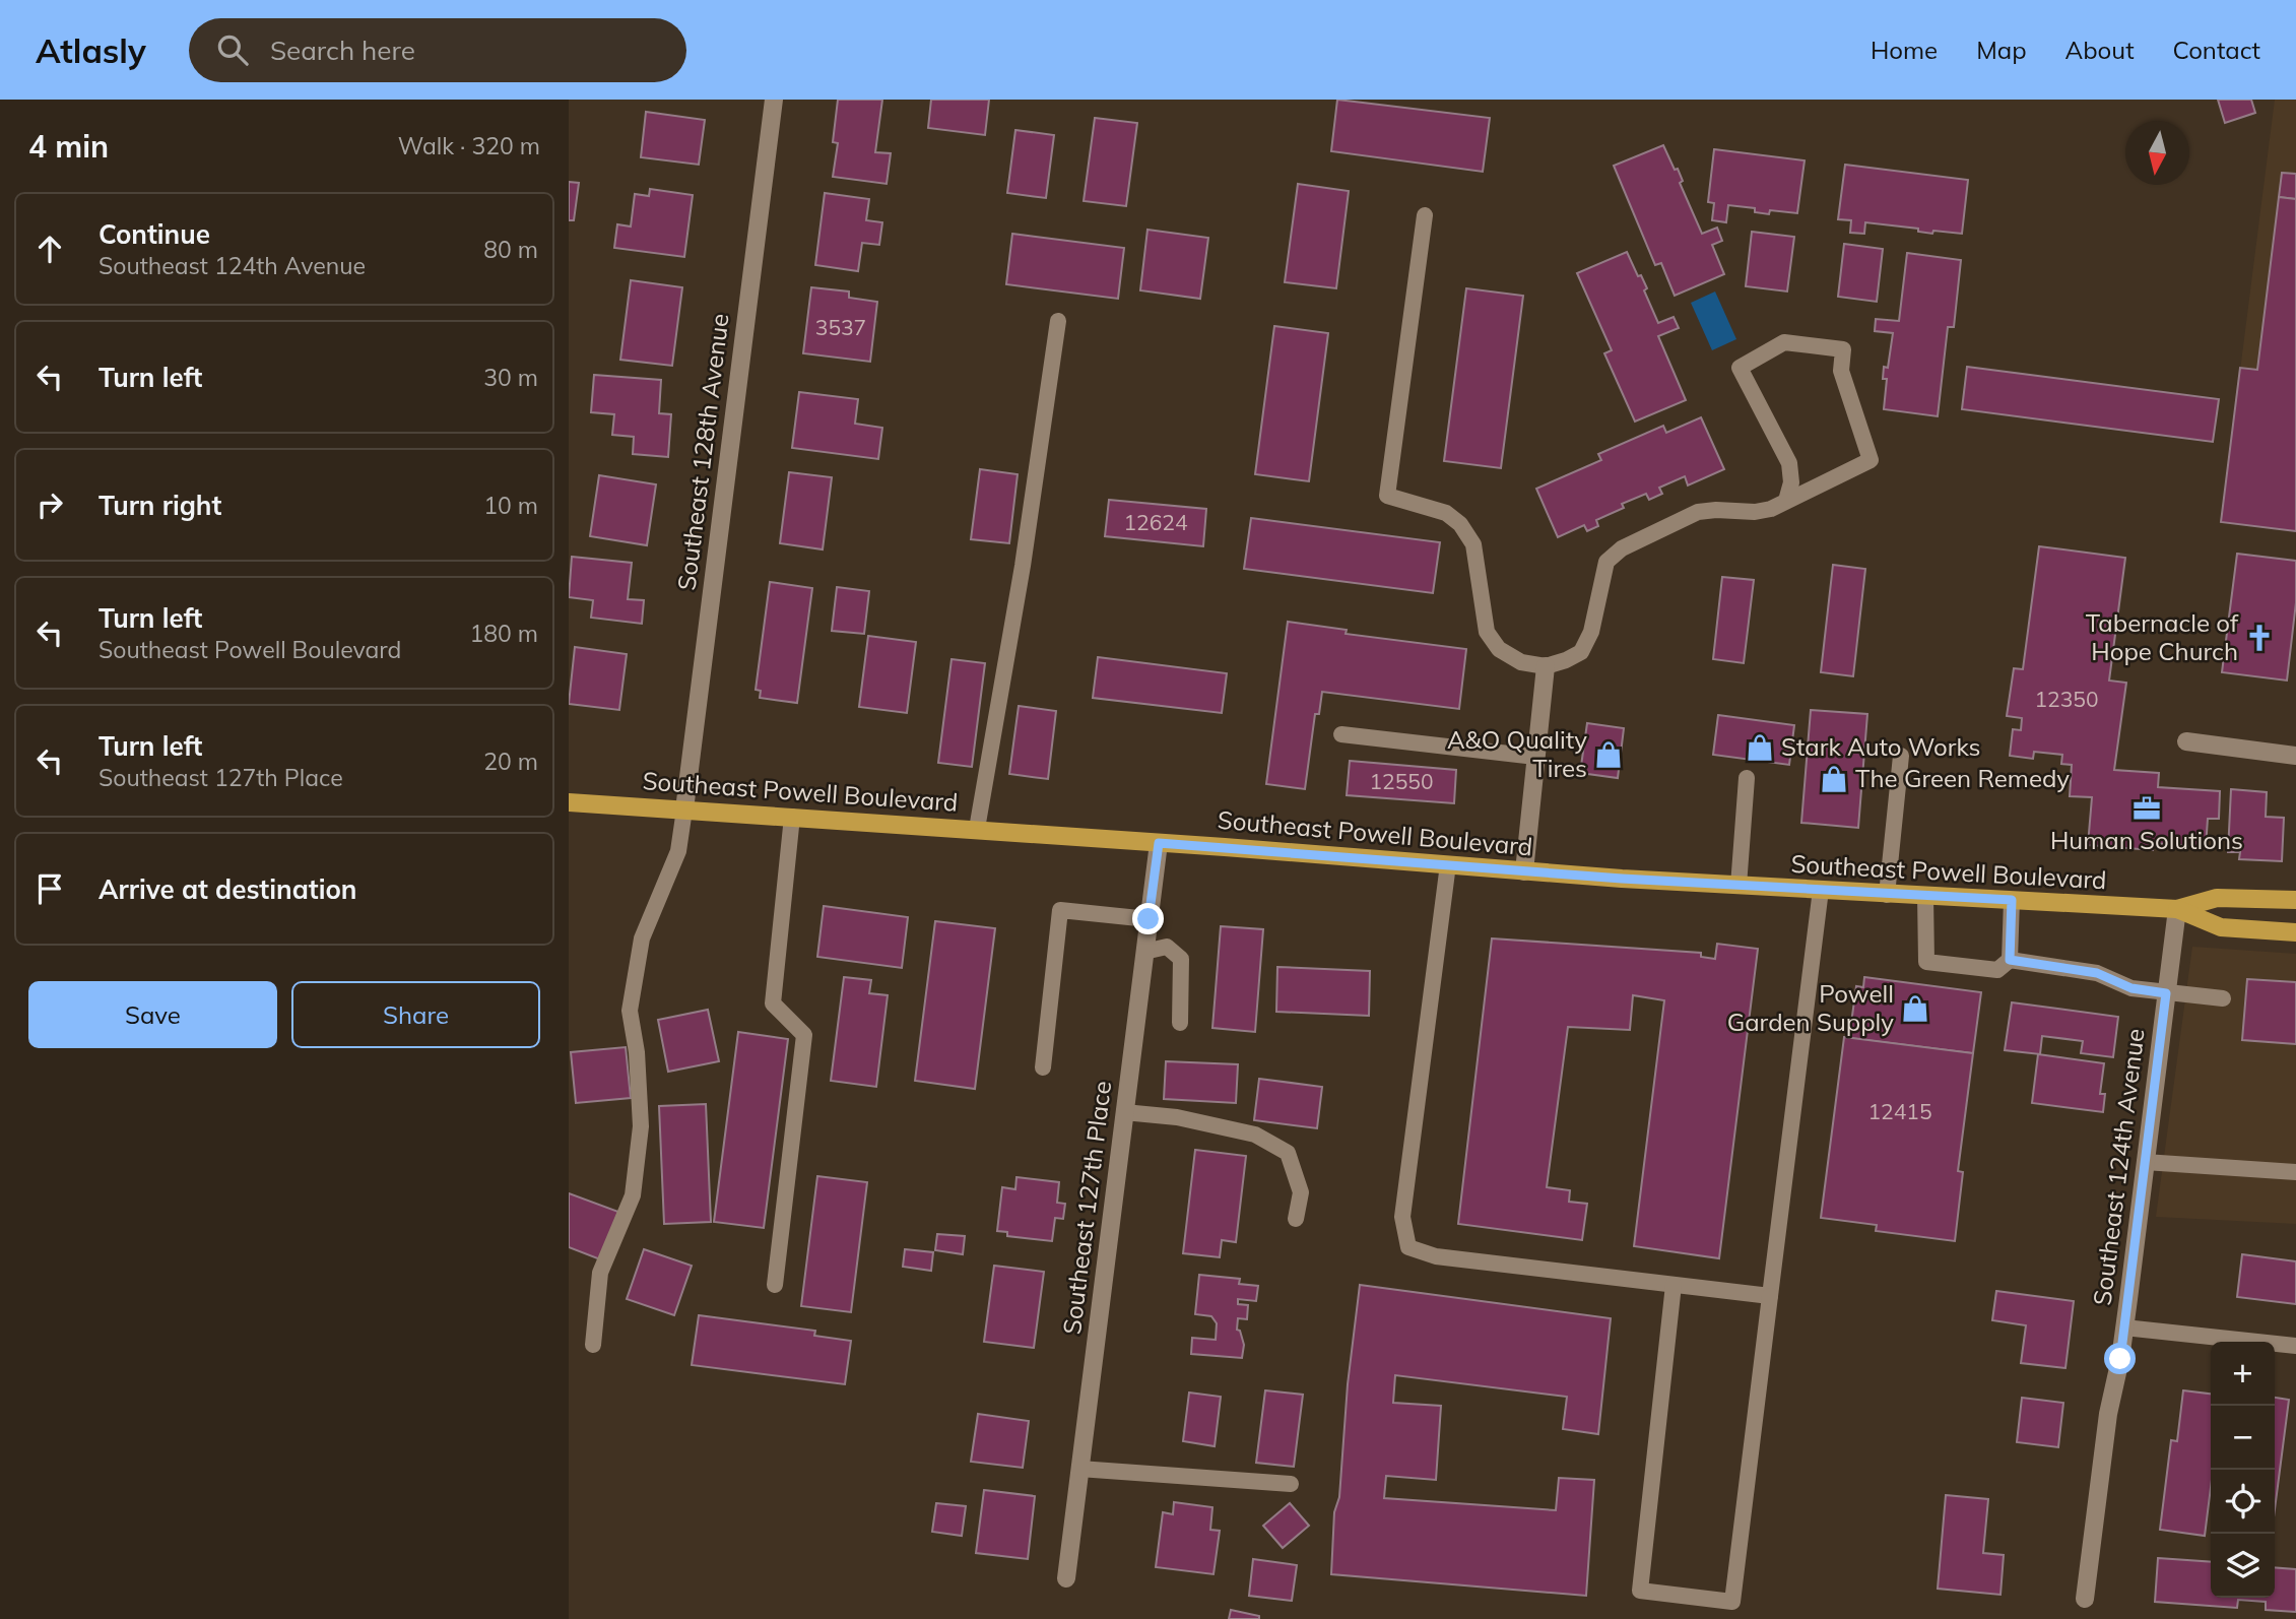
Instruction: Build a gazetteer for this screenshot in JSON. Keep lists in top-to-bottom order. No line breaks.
{"streets":{"main road":["Southeast Powell Boulevard"],"street":["Southeast 128th Avenue","Southeast 124th Avenue","Southeast 127th Place"]},"crossings":[["Southeast 128th Avenue","Southeast Powell Boulevard"],["Southeast Powell Boulevard","Southeast 124th Avenue"],["Southeast Powell Boulevard","Southeast 127th Place"]],"places":{"church":["Tabernacle of Hope Church"],"shop":["Stark Auto Works","A&O Quality Tires","The Green Remedy","Powell Garden Supply"],"office":["Human Solutions"]},"house_numbers":["3537","12624","12350","12550","12415"],"north":"bottom","page":{"header":"Atlasly","search":"Search here","nav":["Home","Map","About","Contact"],"heading":["4 min","Walk · 320 m"],"list":[["Continue","Southeast 124th Avenue","80 m"],["Turn left","30 m"],["Turn right","10 m"],["Turn left","Southeast Powell Boulevard","180 m"],["Turn left","Southeast 127th Place","20 m"],"Arrive at destination"],"buttons":["Save","Share"],"map_buttons":["+","−"]}}
